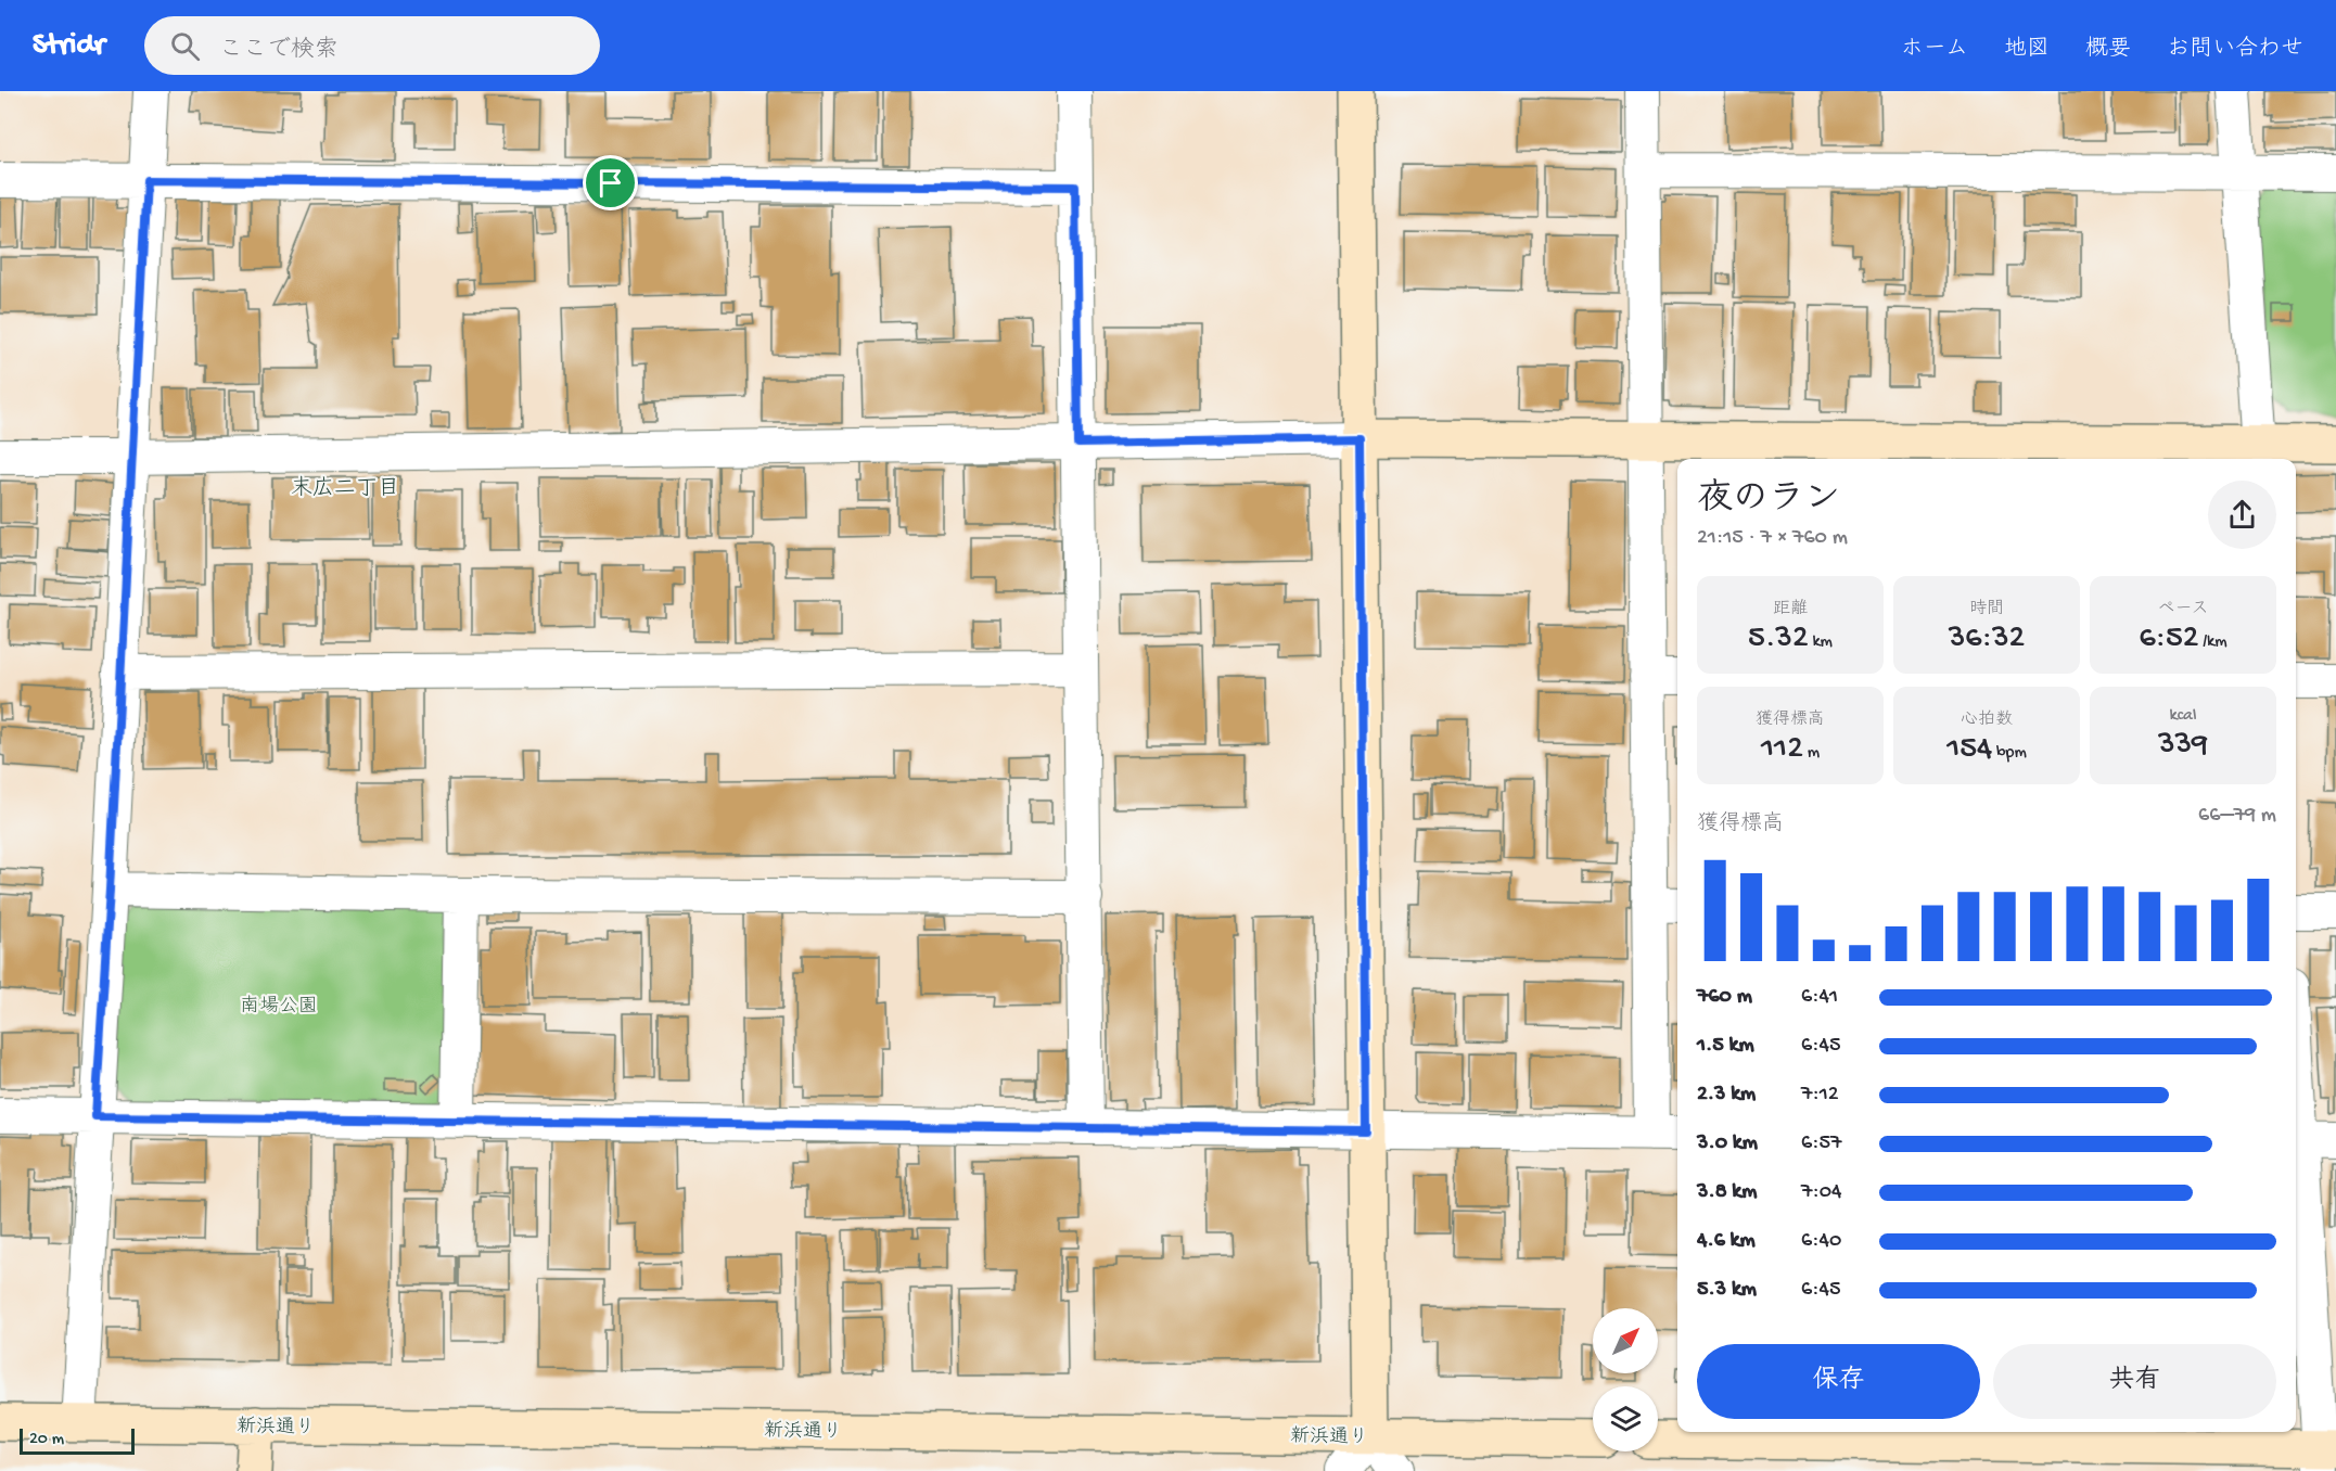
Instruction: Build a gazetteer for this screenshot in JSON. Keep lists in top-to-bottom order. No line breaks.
{"streets":{"street":["新浜通り"]},"districts":["末広二丁目"],"parks":["南場公園"],"scale_bar":"20 m","north":"top right","page":{"header":"Stridr","search":"ここで検索","nav":["ホーム","地図","概要","お問い合わせ"],"heading":["夜のラン","21:15 · 7 × 760 m"],"stats":[["距離","5.32 km"],["時間","36:32"],["ペース","6:52 /km"],["獲得標高","112 m"],["心拍数","154 bpm"],["kcal","339"]],"chart":["獲得標高","66–79 m"],"list":[{"name":"760 m","note":"6:41"},{"name":"1.5 km","note":"6:45"},{"name":"2.3 km","note":"7:12"},{"name":"3.0 km","note":"6:57"},{"name":"3.8 km","note":"7:04"},{"name":"4.6 km","note":"6:40"},{"name":"5.3 km","note":"6:45"}],"buttons":["保存","共有"],"scale":"20 m"}}
